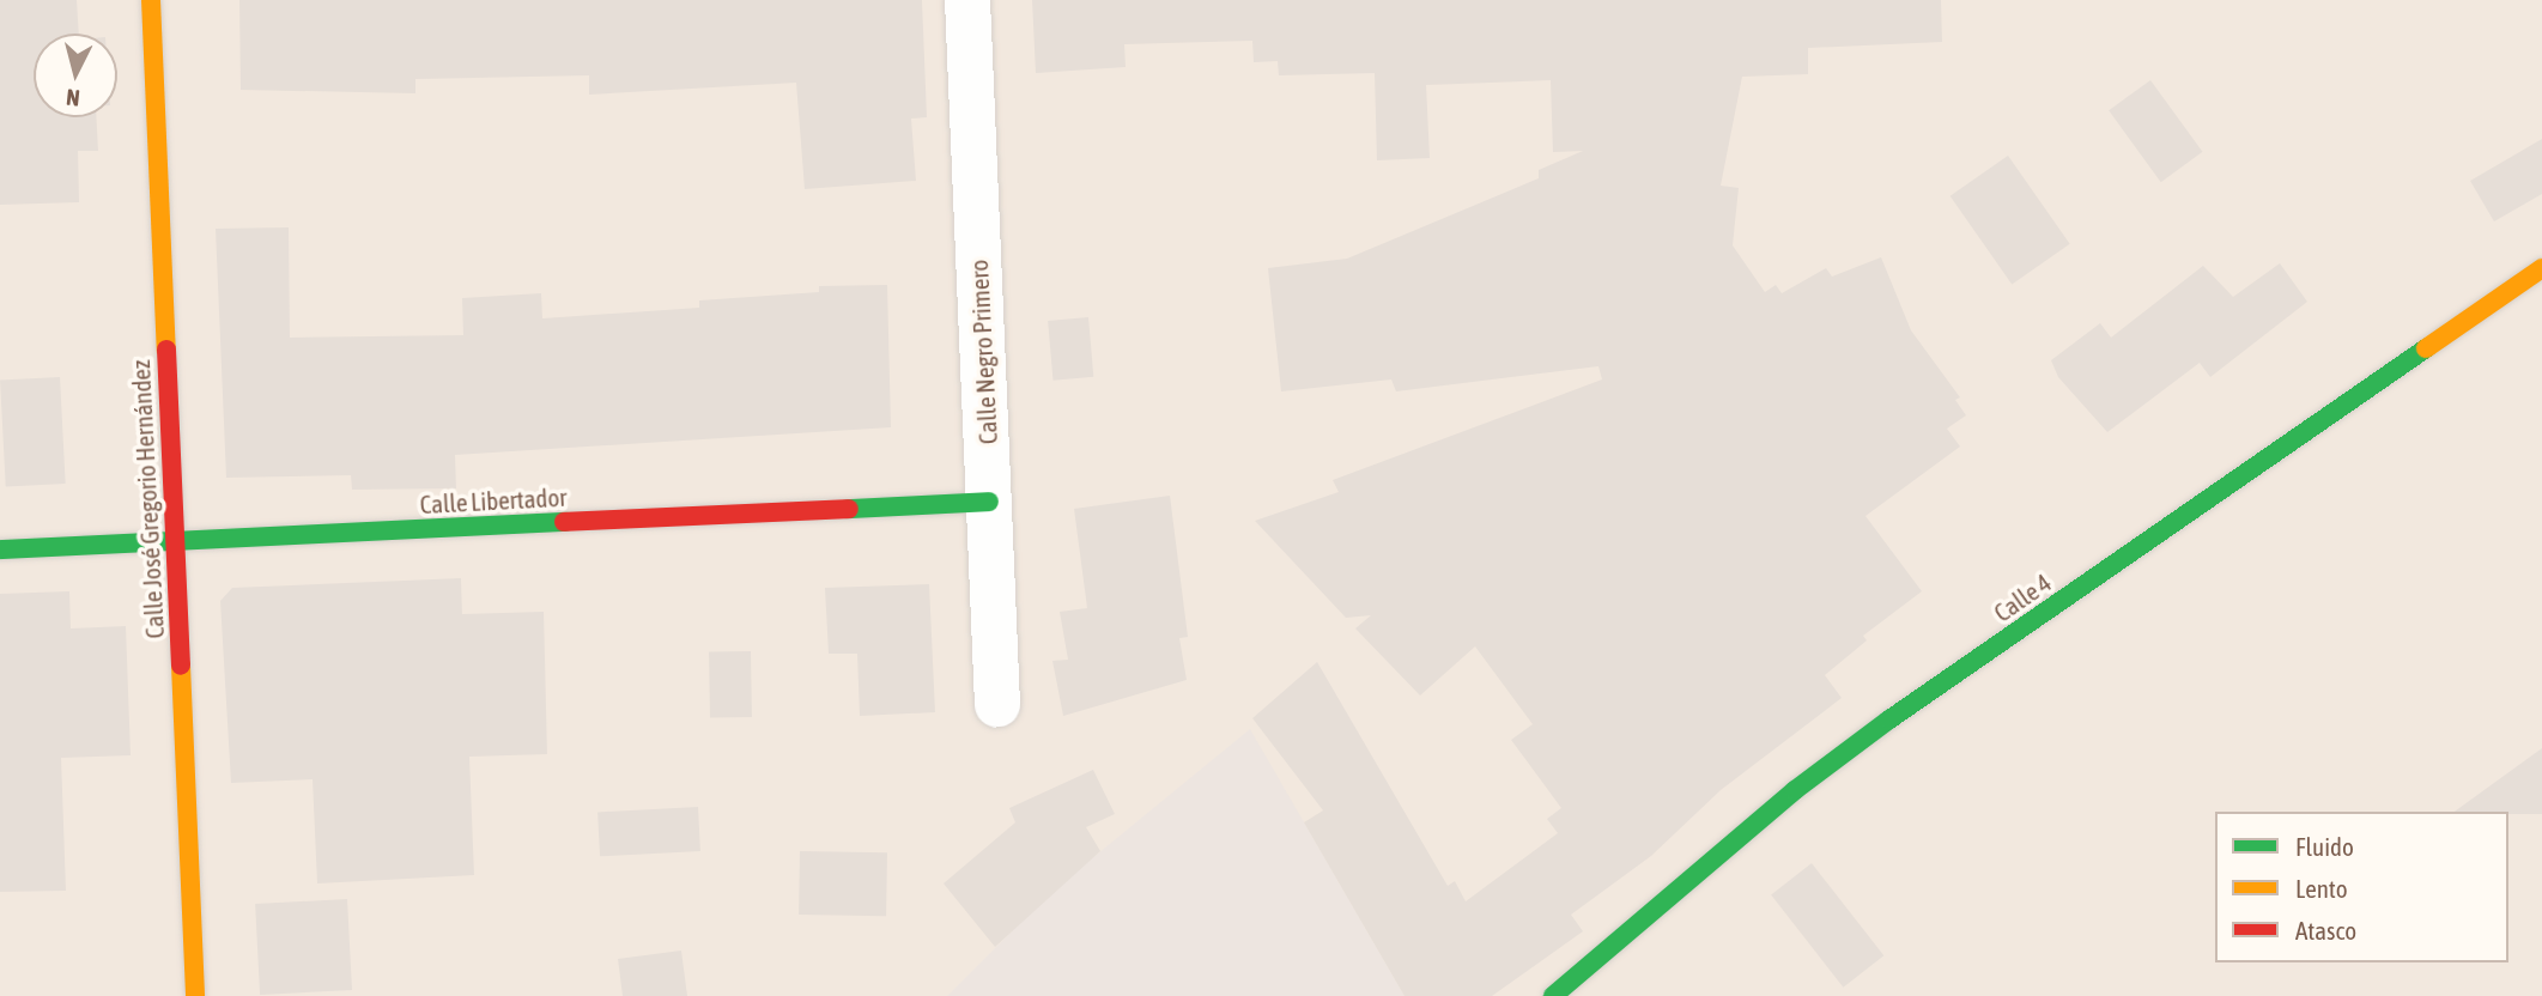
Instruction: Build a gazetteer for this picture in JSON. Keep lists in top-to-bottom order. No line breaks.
{"streets":{"street":["Calle Negro Primero","Calle José Gregorio Hernández","Calle Libertador","Calle 4"]},"crossings":[["Calle Negro Primero","Calle Libertador"],["Calle José Gregorio Hernández","Calle Libertador"]],"legend":["Fluido","Lento","Atasco"],"north":"bottom"}
